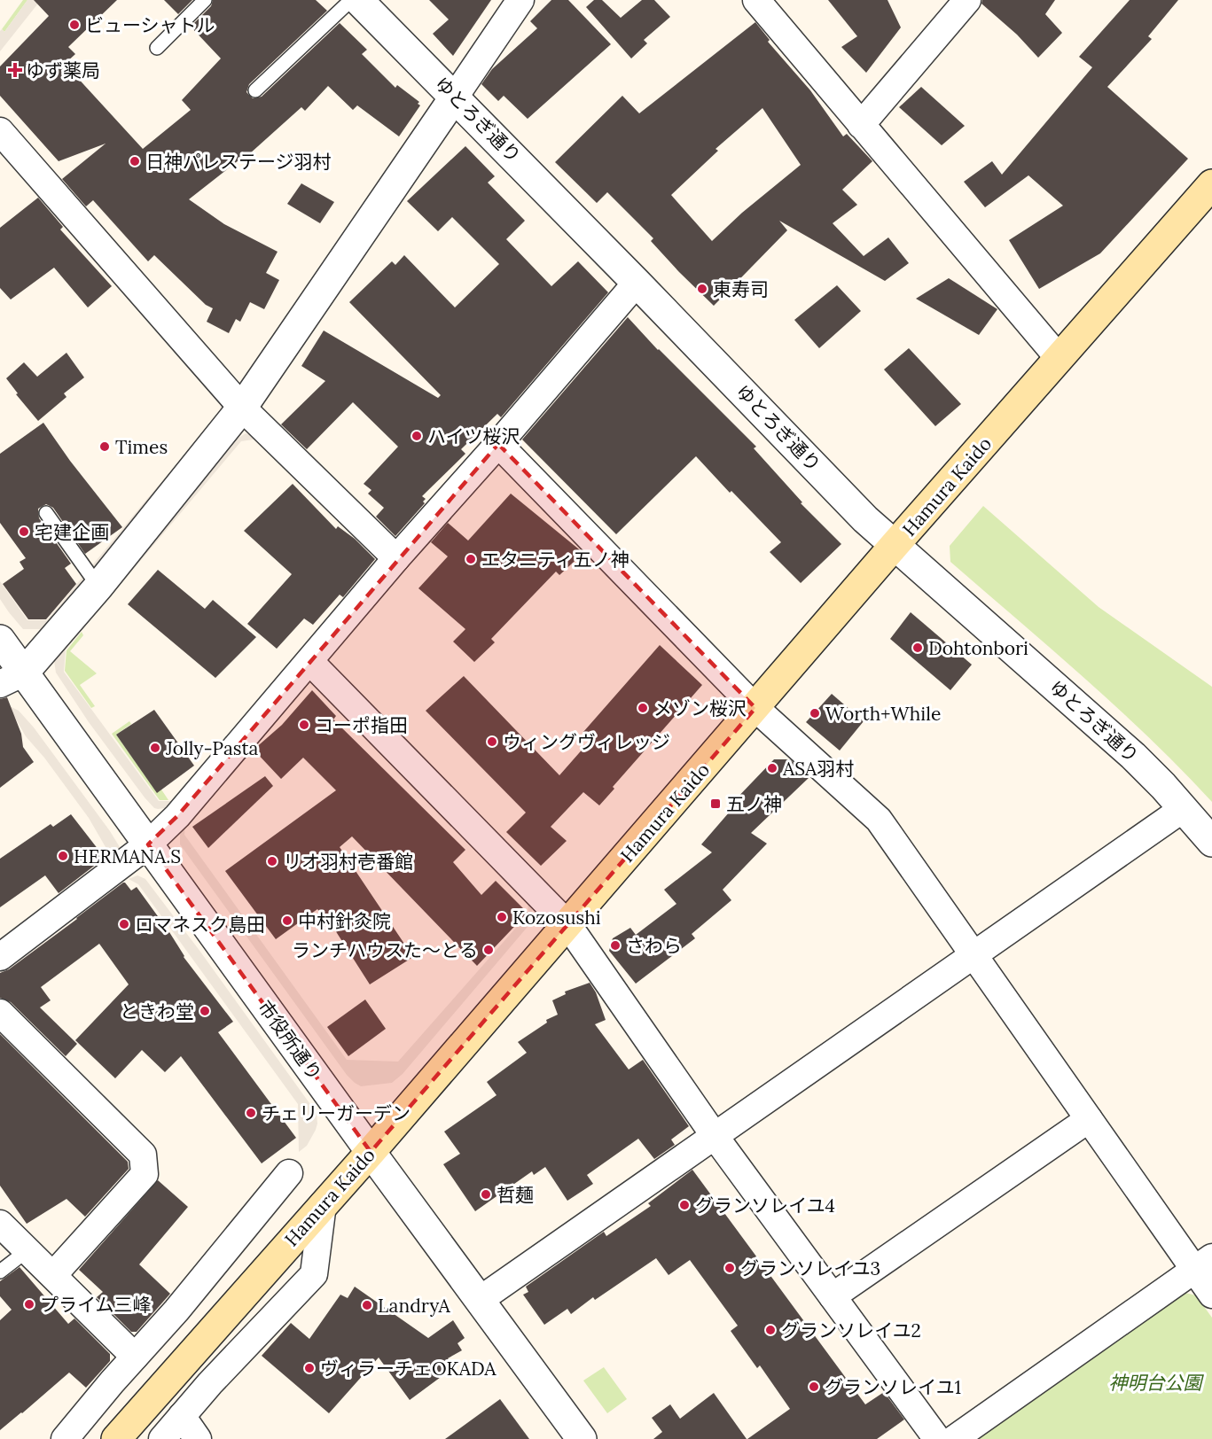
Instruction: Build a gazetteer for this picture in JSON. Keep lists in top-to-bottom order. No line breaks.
{"streets":{"main road":["Hamura Kaido"],"street":["ゆとろぎ通り","市役所通り"]},"crossings":[["ゆとろぎ通り","Hamura Kaido"],["Hamura Kaido","市役所通り"]],"parks":["神明台公園"],"places":{"other":["ビューシャトル","日神パレステージ羽村","東寿司","ハイツ桜沢","Times","宅建企画","エタニティ五ノ神","Dohtonbori","メゾン桜沢","Worth+While","コーポ指田","ウィングヴィレッジ","Jolly-Pasta","ASA羽村","HERMANA.S","リオ羽村壱番館","Kozosushi","中村針灸院","ロマネスク島田","さわら","ランチハウスた〜とる","ときわ堂","チェリーガーデン","哲麺","グランソレイユ4","グランソレイユ3","プライム三峰","LandryA","グランソレイユ2","ヴィラーチェOKADA","グランソレイユ1"],"health":["ゆず薬局"],"transit":["五ノ神"]}}
